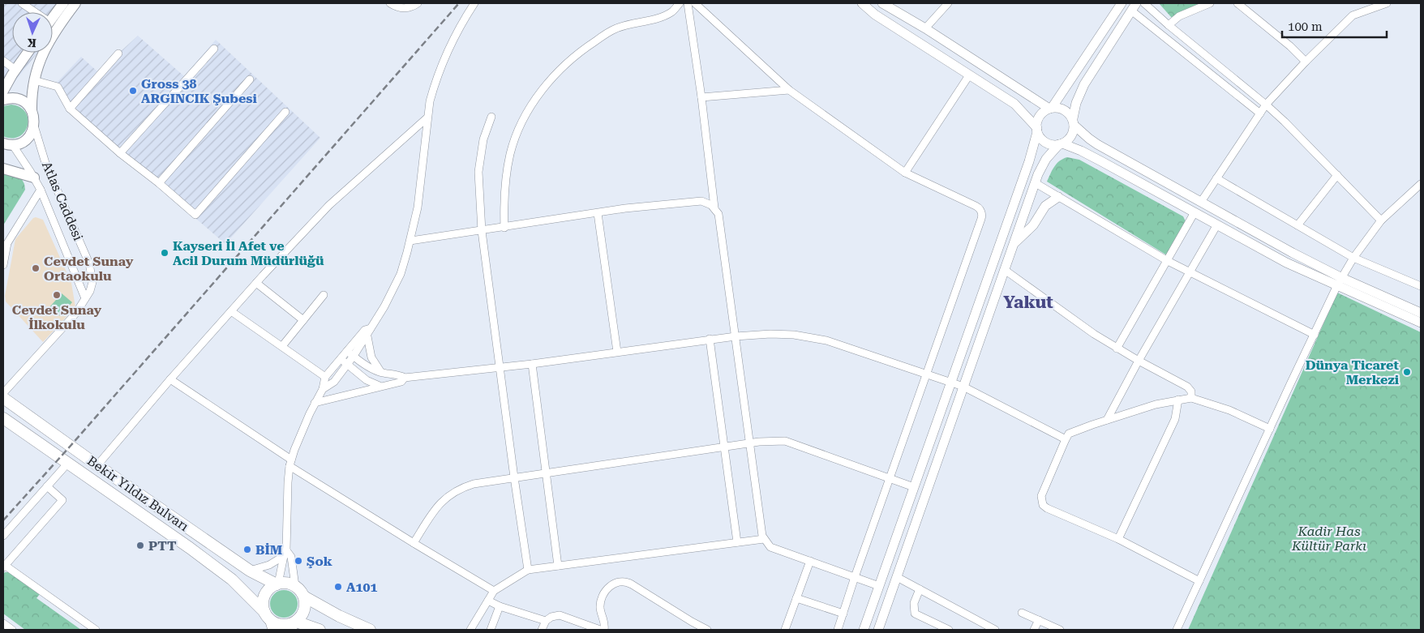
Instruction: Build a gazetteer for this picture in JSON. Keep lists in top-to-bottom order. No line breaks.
{"streets":{"main road":["Bekir Yıldız Bulvarı"],"street":["Atlas Caddesi"]},"districts":["Yakut"],"parks":["Kadir Has Kültür Parkı"],"places":["Gross 38 ARGINCIK Şubesi","Kayseri İl Afet ve Acil Durum Müdürlüğü","Cevdet Sunay Ortaokulu","Cevdet Sunay İlkokulu","Dünya Ticaret Merkezi","PTT","BİM","Şok","A101"],"scale_bar":"100 m","north":"bottom"}
